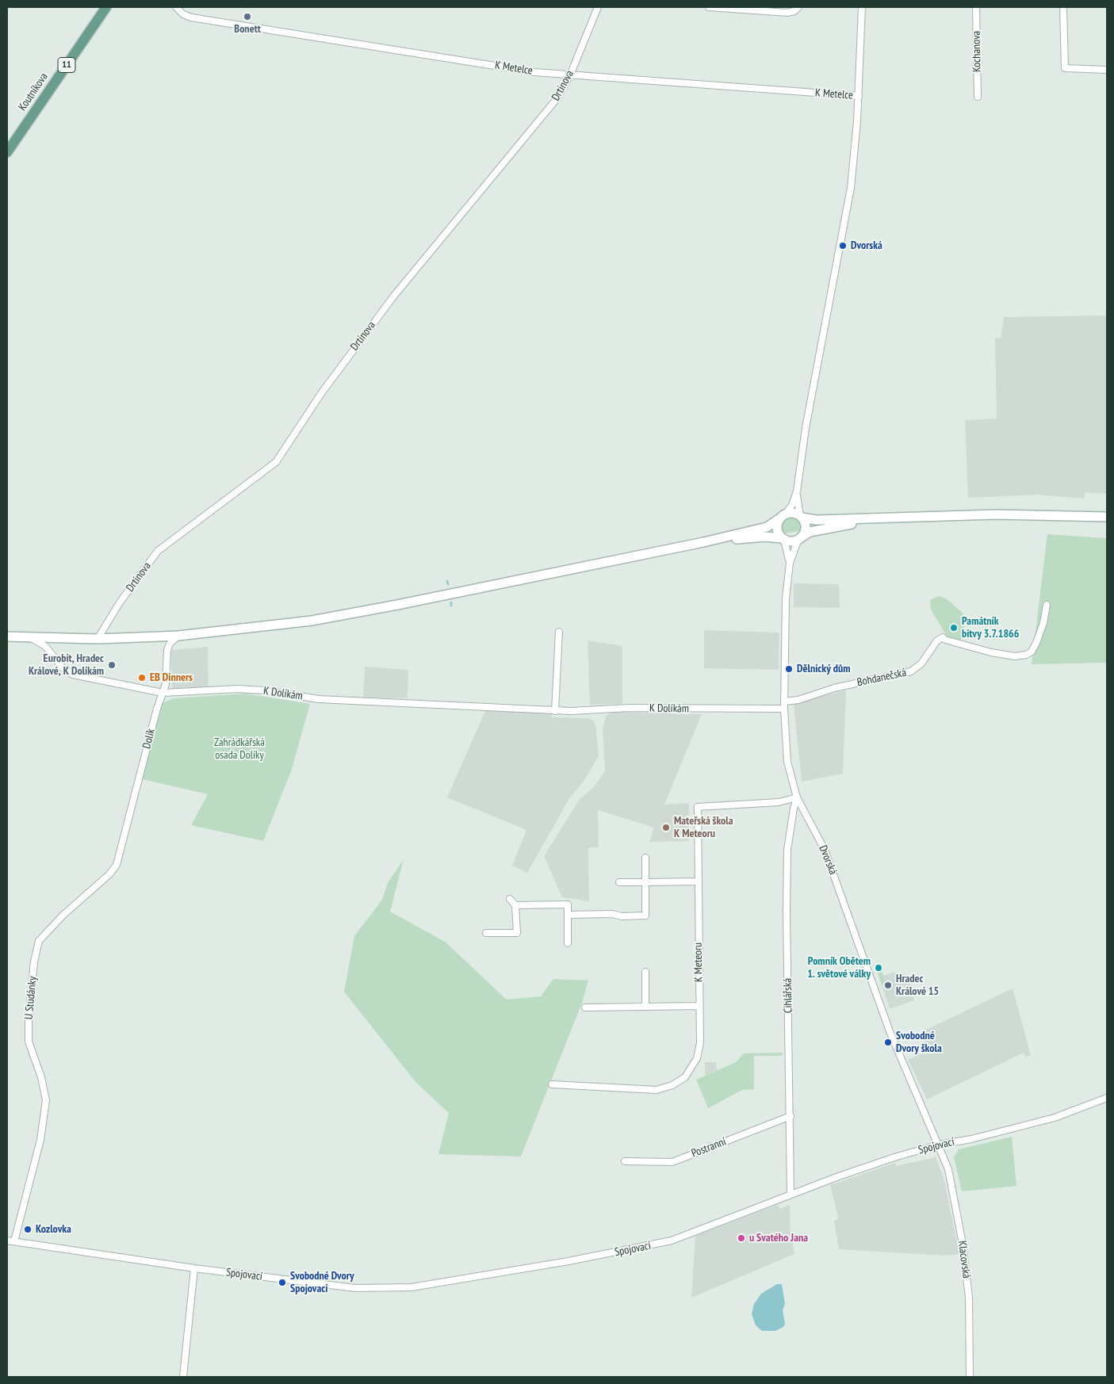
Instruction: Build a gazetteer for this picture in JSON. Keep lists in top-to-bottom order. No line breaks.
{"streets":{"main road":["11","Koutníkova","Dvorská"],"street":["Kochanova","K Metelce","Drtinova","Bohdanečská","K Dolíkám","Dolík","K Meteoru","Cihlářská","U Studánky","Spojovací","Postranní","Klacovská"]},"crossings":[["K Metelce","Drtinova"],["K Metelce","Dvorská"],["Bohdanečská","Dvorská"],["K Dolíkám","Dolík"],["K Dolíkám","Dvorská"],["Dolík","U Studánky"],["Dvorská","K Meteoru"],["Dvorská","Cihlářská"],["Dvorská","Spojovací"],["Dvorská","Klacovská"],["K Meteoru","Cihlářská"],["Cihlářská","Spojovací"],["Cihlářská","Postranní"],["U Studánky","Spojovací"],["Spojovací","Klacovská"]],"parks":["Zahrádkářská osada Dolíky"],"places":["Bonett","Dvorská","Památník bitvy 3.7.1866","Eurobit, Hradec Králové, K Dolíkám","Dělnický dům","EB Dinners","Mateřská škola K Meteoru","Pomník Obětem 1. světové války","Hradec Králové 15","Svobodné Dvory škola","Kozlovka","u Svatého Jana","Svobodné Dvory Spojovací"]}
